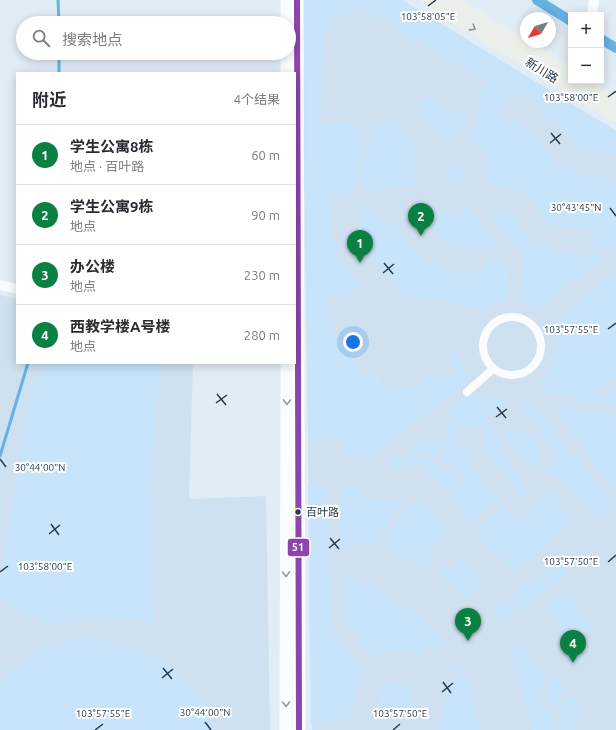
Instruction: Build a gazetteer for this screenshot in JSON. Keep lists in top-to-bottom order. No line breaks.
{"streets":{"main road":["新川路"]},"places":["百叶路"],"lines":["transit line 51"],"north":"bottom left","page":{"map_buttons":["+","−"],"search":"搜索地点","heading":["附近","4个结果"],"list":[{"mark":"1","name":"学生公寓8栋","note":"地点 · 百叶路","value":"60 m"},{"mark":"2","name":"学生公寓9栋","note":"地点","value":"90 m"},{"mark":"3","name":"办公楼","note":"地点","value":"230 m"},{"mark":"4","name":"西教学楼A号楼","note":"地点","value":"280 m"}],"pins":["2","1","3","4"]},"coordinates":["103°58'05\"E","103°58'00\"E","30°43'45\"N","103°57'55\"E","30°44'00\"N","103°57'50\"E"]}
